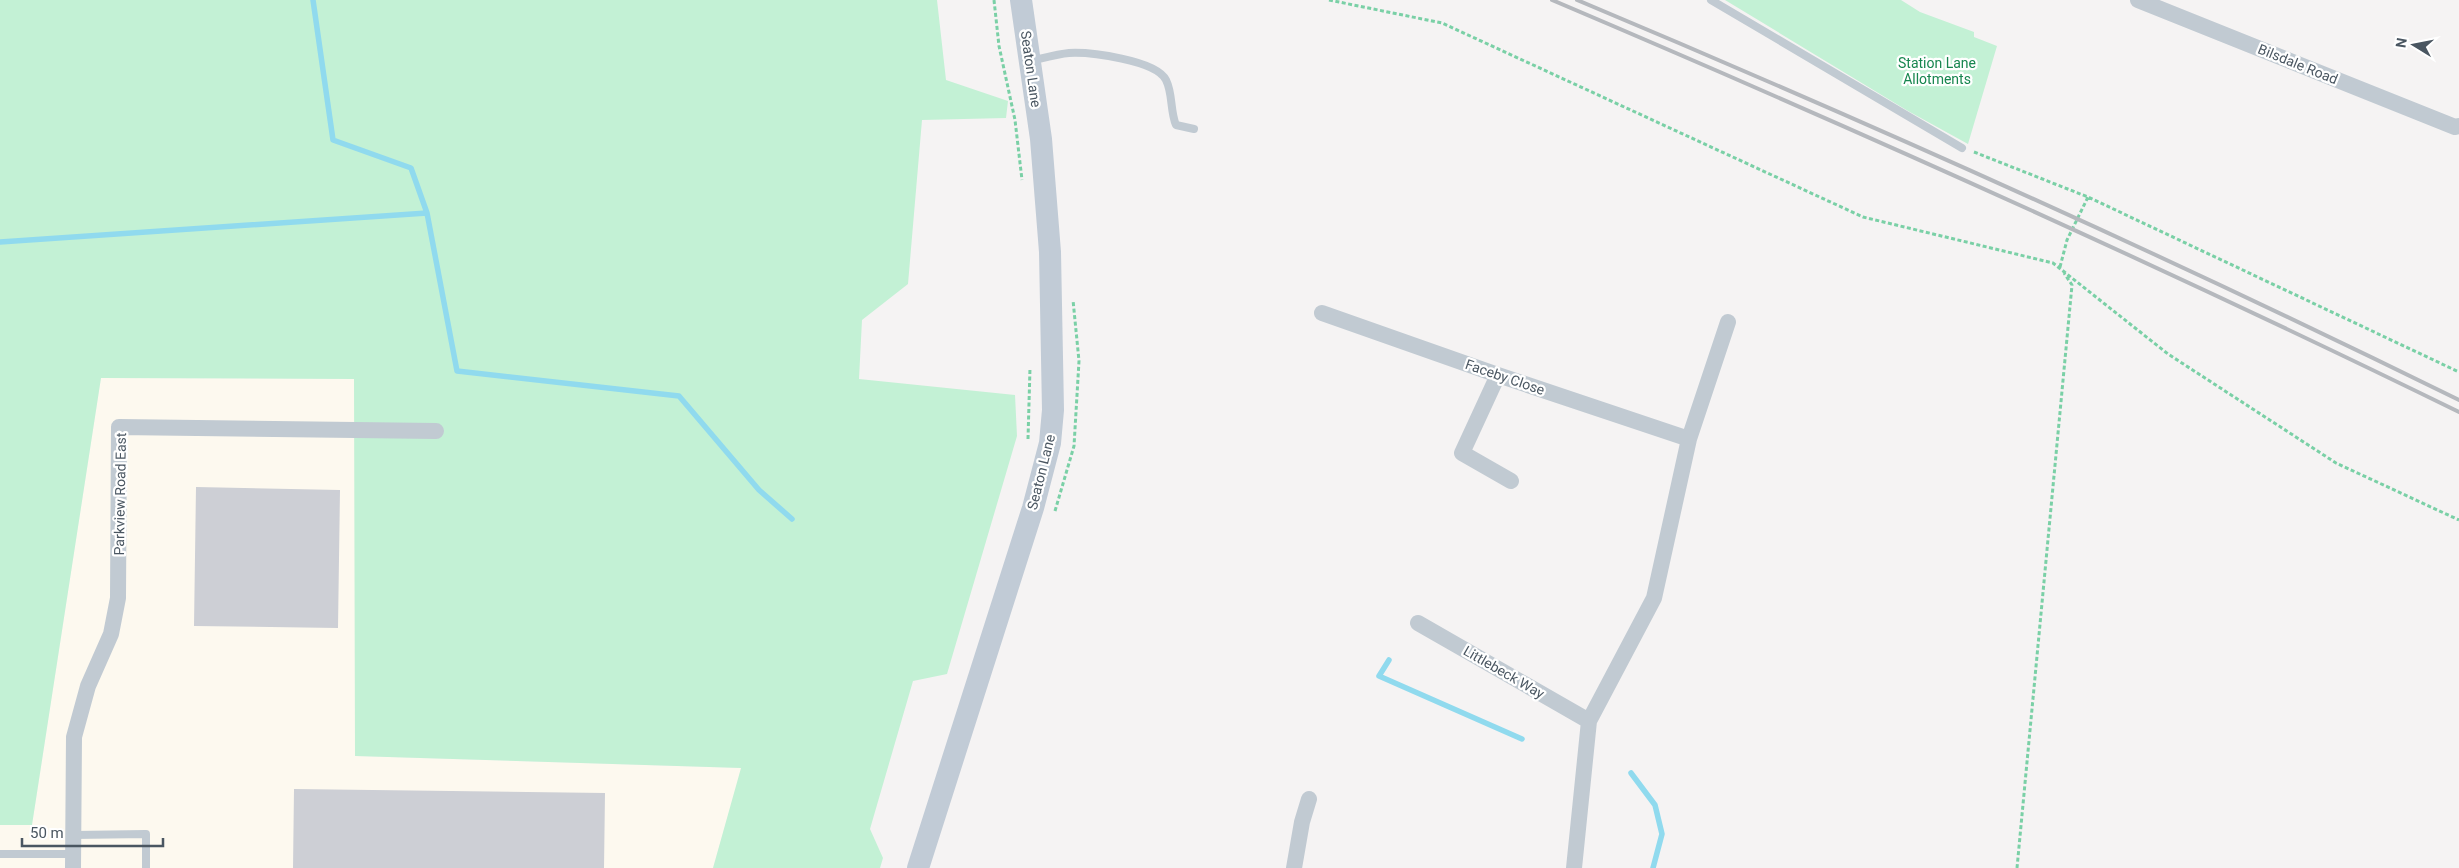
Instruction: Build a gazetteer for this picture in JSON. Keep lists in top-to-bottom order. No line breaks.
{"streets":{"main road":["Seaton Lane"],"street":["Bilsdale Road","Faceby Close","Parkview Road East","Littlebeck Way"]},"parks":["Station Lane Allotments"],"scale_bar":"50 m","north":"left"}
